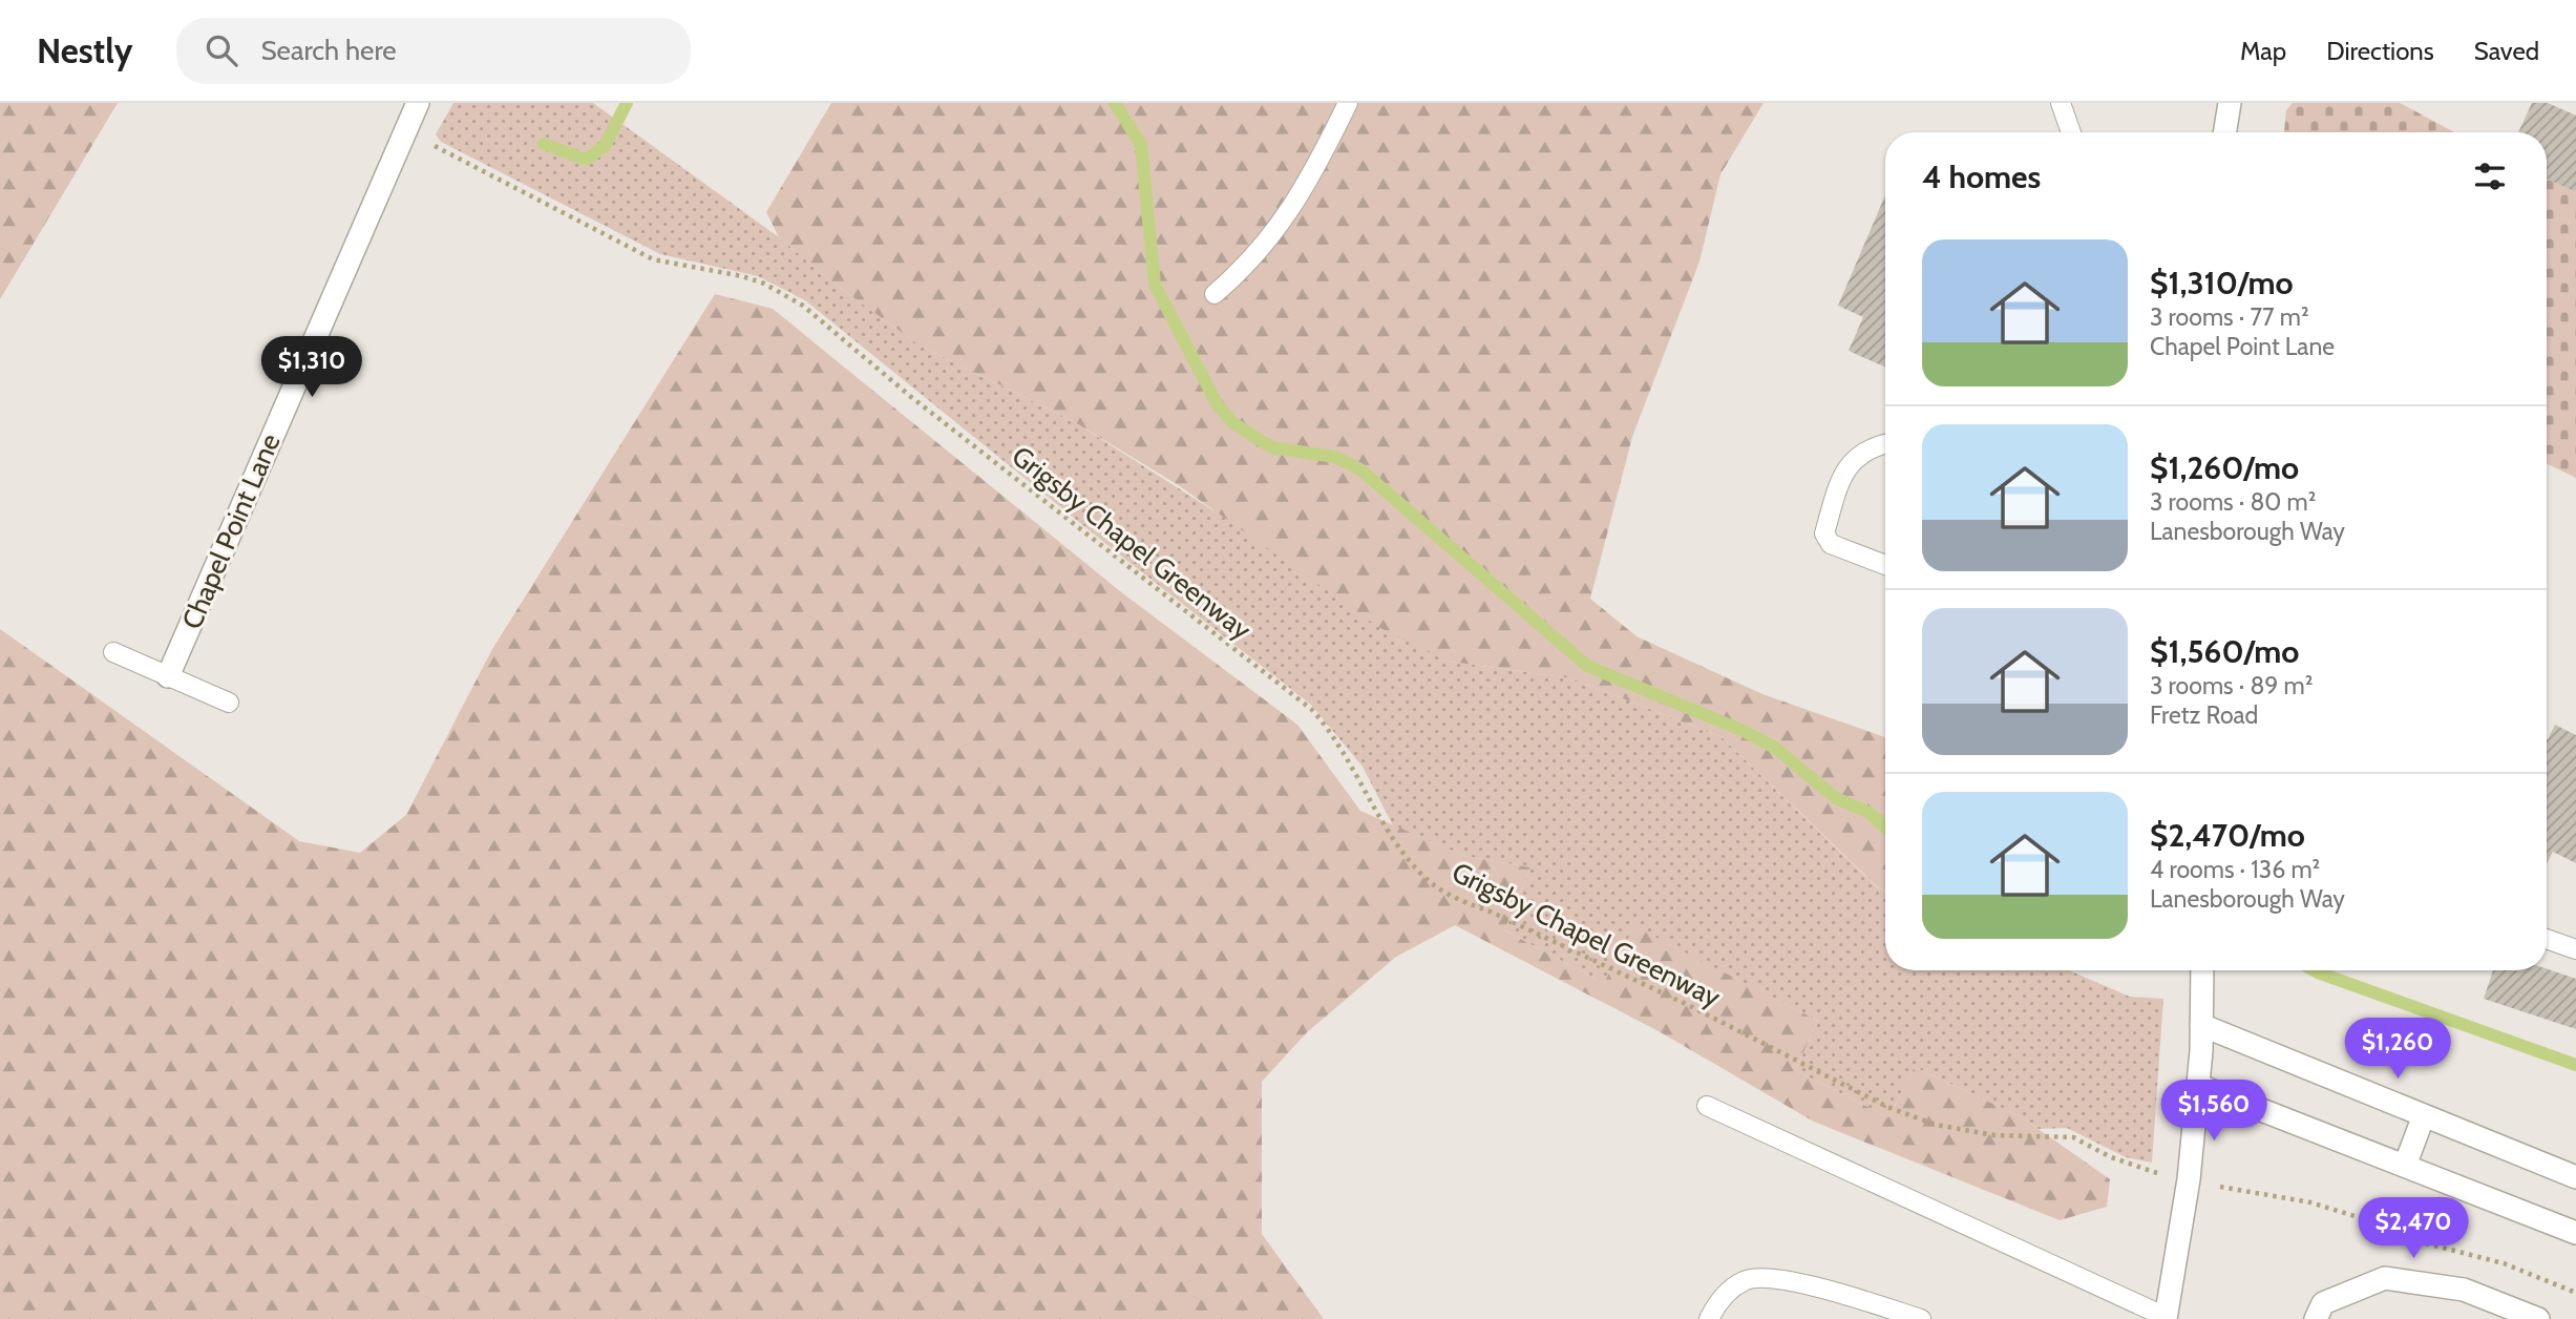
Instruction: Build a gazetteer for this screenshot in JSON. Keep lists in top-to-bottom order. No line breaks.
{"streets":{"street":["Chapel Point Lane"],"path":["Grigsby Chapel Greenway"]},"crossings":[["Chapel Point Lane","Grigsby Chapel Greenway"]],"page":{"header":"Nestly","search":"Search here","nav":["Map","Directions","Saved"],"heading":"4 homes","list":[{"name":"$1,310/mo","note":"3 rooms · 77 m² · Chapel Point Lane"},{"name":"$1,260/mo","note":"3 rooms · 80 m² · Lanesborough Way"},{"name":"$1,560/mo","note":"3 rooms · 89 m² · Fretz Road"},{"name":"$2,470/mo","note":"4 rooms · 136 m² · Lanesborough Way"}],"price":["$1,310","$1,260","$1,560","$2,470"]}}
